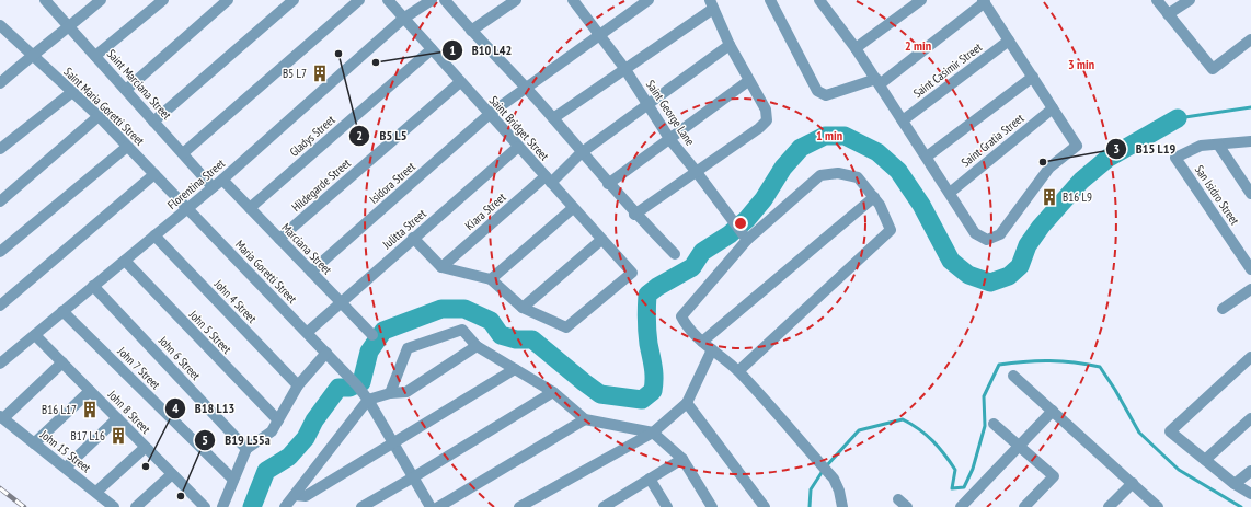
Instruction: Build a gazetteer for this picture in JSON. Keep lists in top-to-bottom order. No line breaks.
{"streets":{"street":["Saint Casimir Street","Saint Marciana Street","Saint Maria Goretti Street","Saint George Lane","Saint Bridget Street","Gladys Street","Saint Gratia Street","Isidora Street","Florentina Street","Hildegarde Street","San Isidro Street","Kiara Street","Julitta Street","Marciana Street","Maria Goretti Street","John 4 Street","John 5 Street","John 6 Street","John 7 Street","John 8 Street","John 15 Street"]},"crossings":[["Saint Marciana Street","Florentina Street"],["Saint Maria Goretti Street","Florentina Street"],["Saint Maria Goretti Street","Maria Goretti Street"],["Saint George Lane","Isidora Street"],["Saint George Lane","Kiara Street"],["Saint Bridget Street","Gladys Street"],["Saint Bridget Street","Isidora Street"],["Saint Bridget Street","Florentina Street"],["Saint Bridget Street","Hildegarde Street"],["Saint Bridget Street","Kiara Street"],["Saint Bridget Street","Julitta Street"],["Gladys Street","Marciana Street"],["Isidora Street","Marciana Street"],["Florentina Street","Marciana Street"],["Florentina Street","Maria Goretti Street"],["Florentina Street","John 4 Street"],["Florentina Street","John 5 Street"],["Florentina Street","John 6 Street"],["Florentina Street","John 7 Street"],["Florentina Street","John 8 Street"],["Hildegarde Street","Marciana Street"],["Julitta Street","Marciana Street"],["Julitta Street","Maria Goretti Street"]],"places":{"other":["B5 L5","B10 L42","B15 L19","B18 L13","B19 L55a"],"building":["B5 L7","B16 L9","B16 L17","B17 L16"]},"rings":["2 min","3 min","1 min"]}
